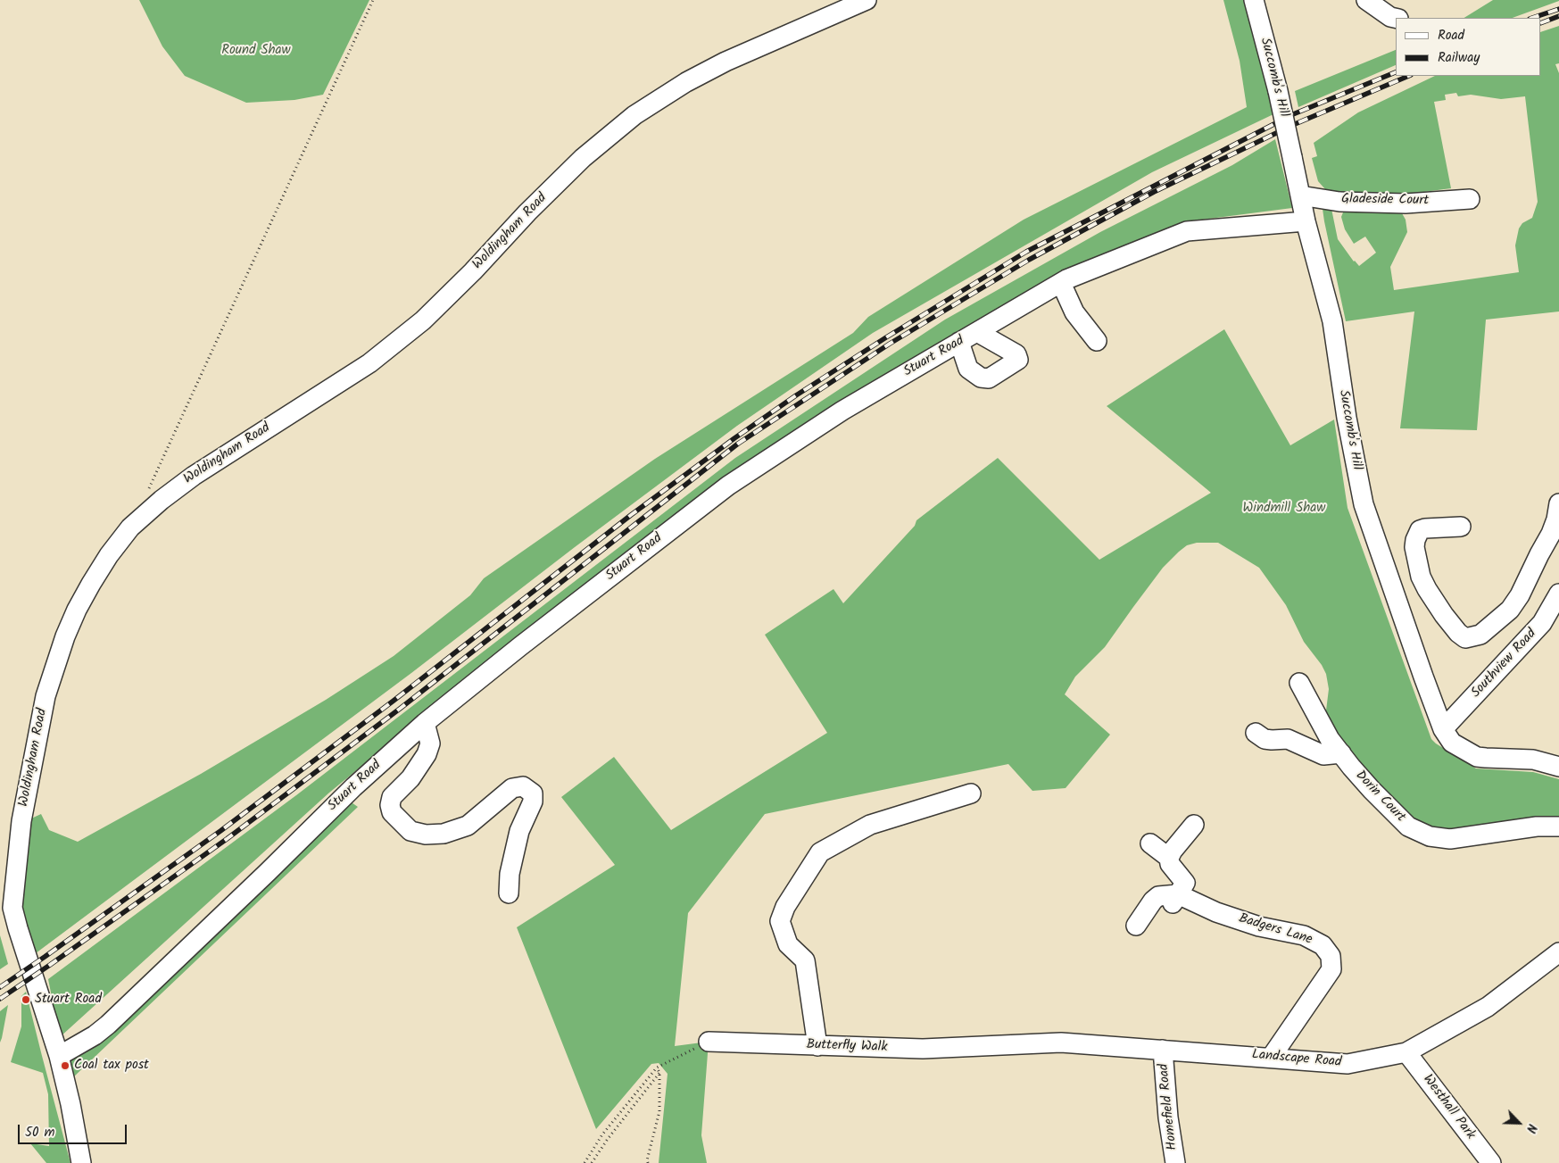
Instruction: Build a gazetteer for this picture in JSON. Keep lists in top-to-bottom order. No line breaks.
{"streets":{"street":["Succomb's Hill","Gladeside Court","Woldingham Road","Stuart Road","Southview Road","Dorin Court","Badgers Lane","Butterfly Walk","Landscape Road","Homefield Road","Westhall Park"]},"crossings":[["Succomb's Hill","Gladeside Court"],["Succomb's Hill","Stuart Road"],["Succomb's Hill","Southview Road"],["Woldingham Road","Stuart Road"],["Badgers Lane","Landscape Road"],["Butterfly Walk","Landscape Road"],["Butterfly Walk","Homefield Road"],["Landscape Road","Homefield Road"],["Landscape Road","Westhall Park"]],"parks":["Round Shaw","Windmill Shaw"],"places":["Stuart Road","Coal tax post"],"legend":["Road","Railway"],"scale_bar":"50 m","north":"bottom right"}
